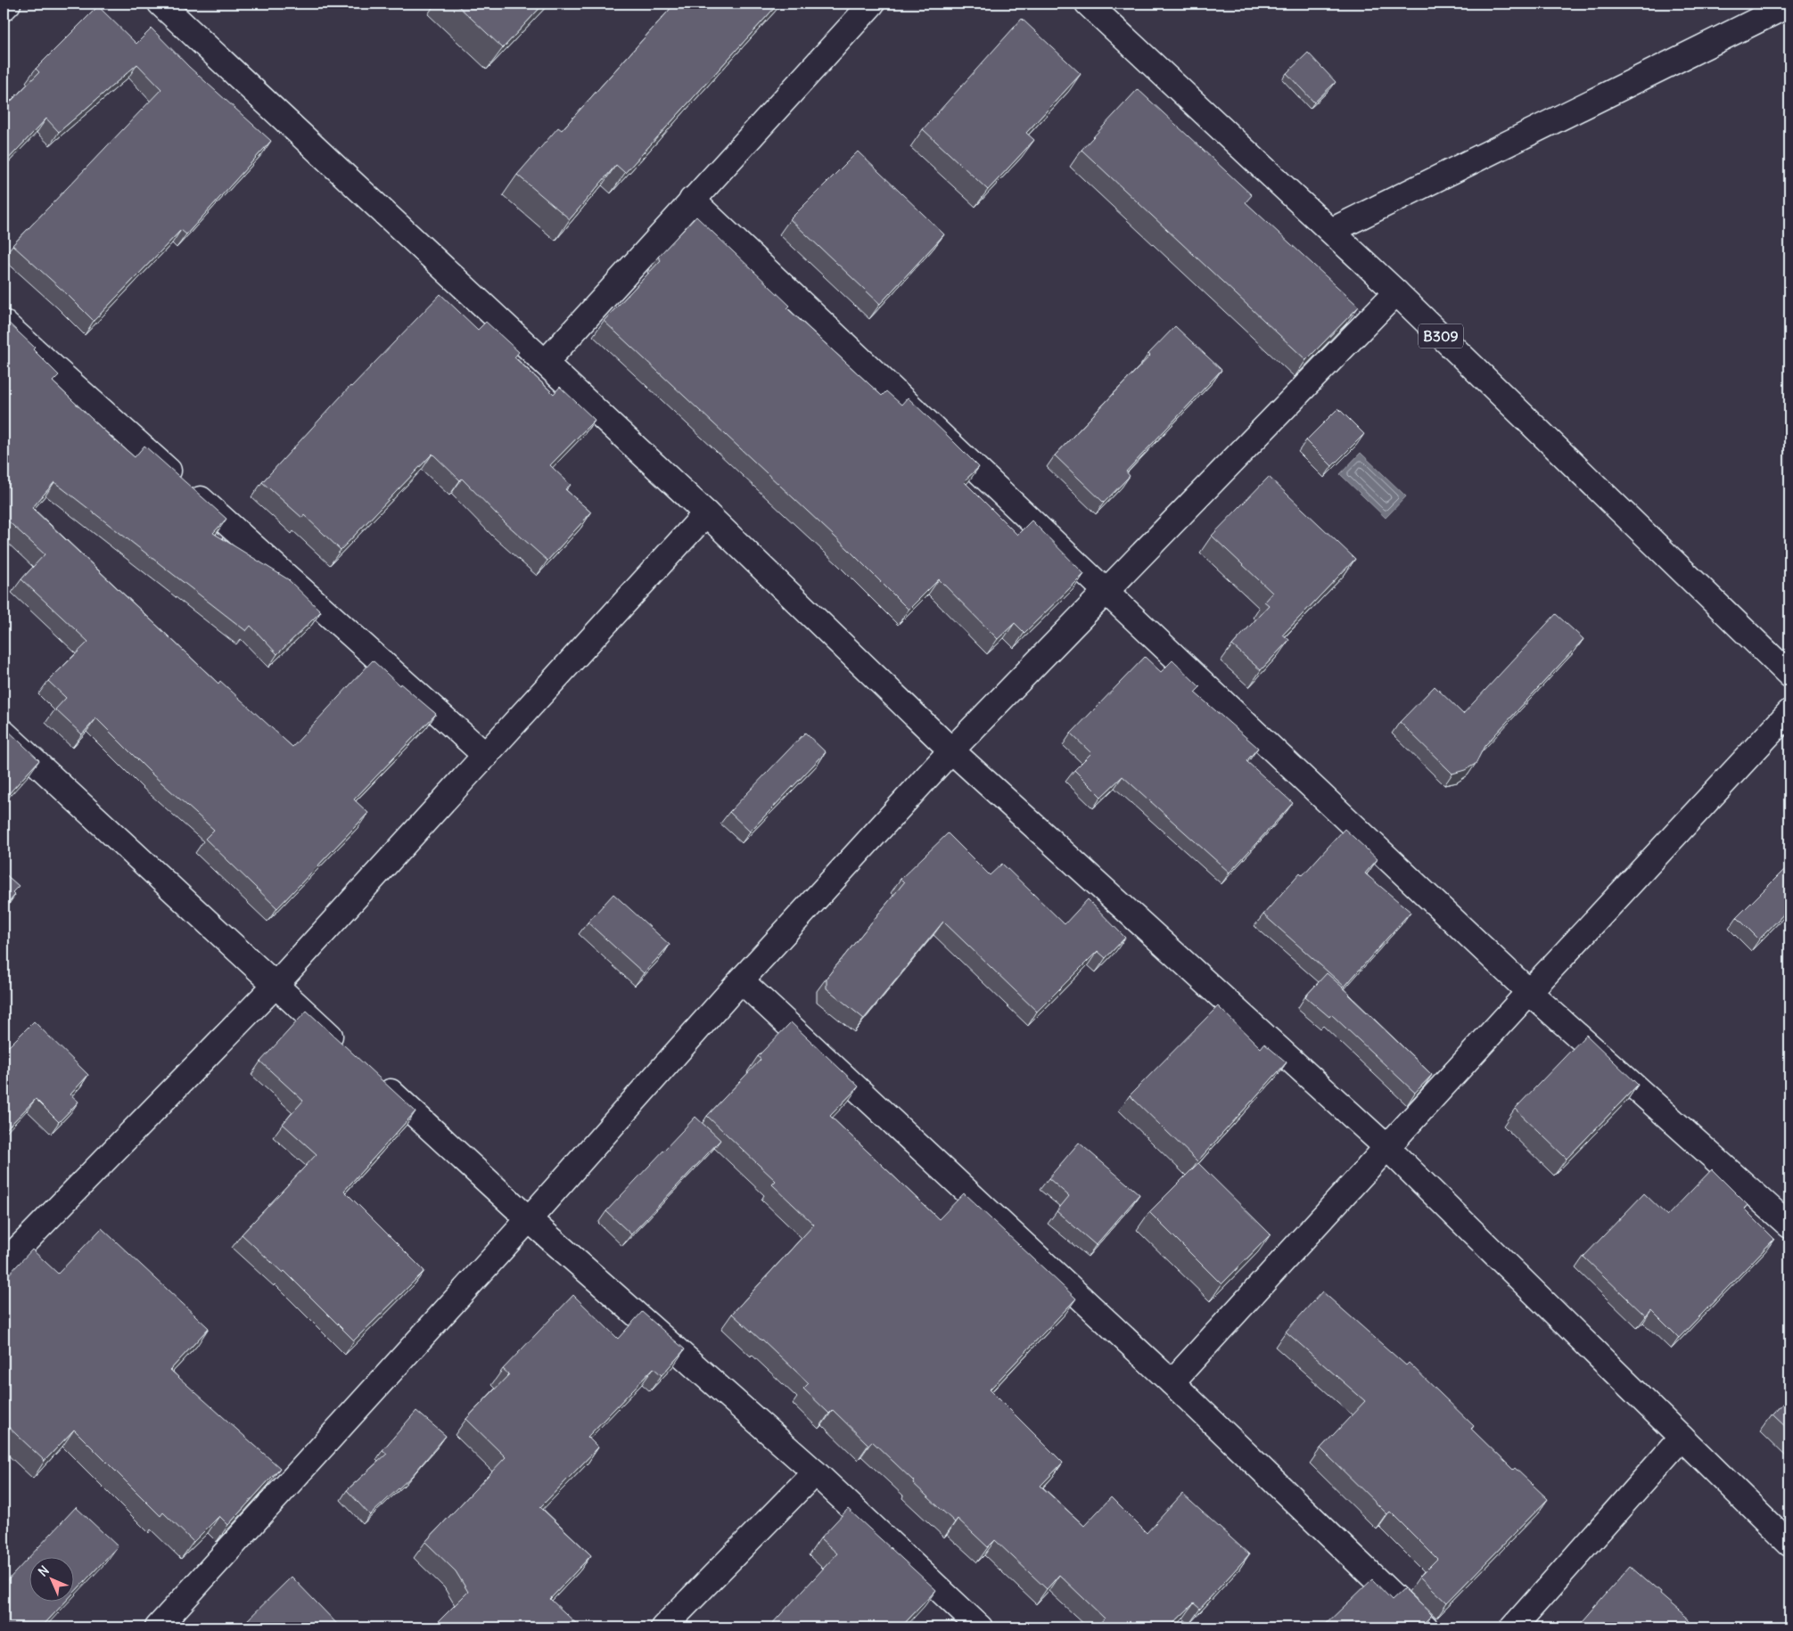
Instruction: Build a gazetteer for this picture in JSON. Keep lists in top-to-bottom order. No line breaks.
{"streets":{"street":["B309"]},"north":"top left"}
